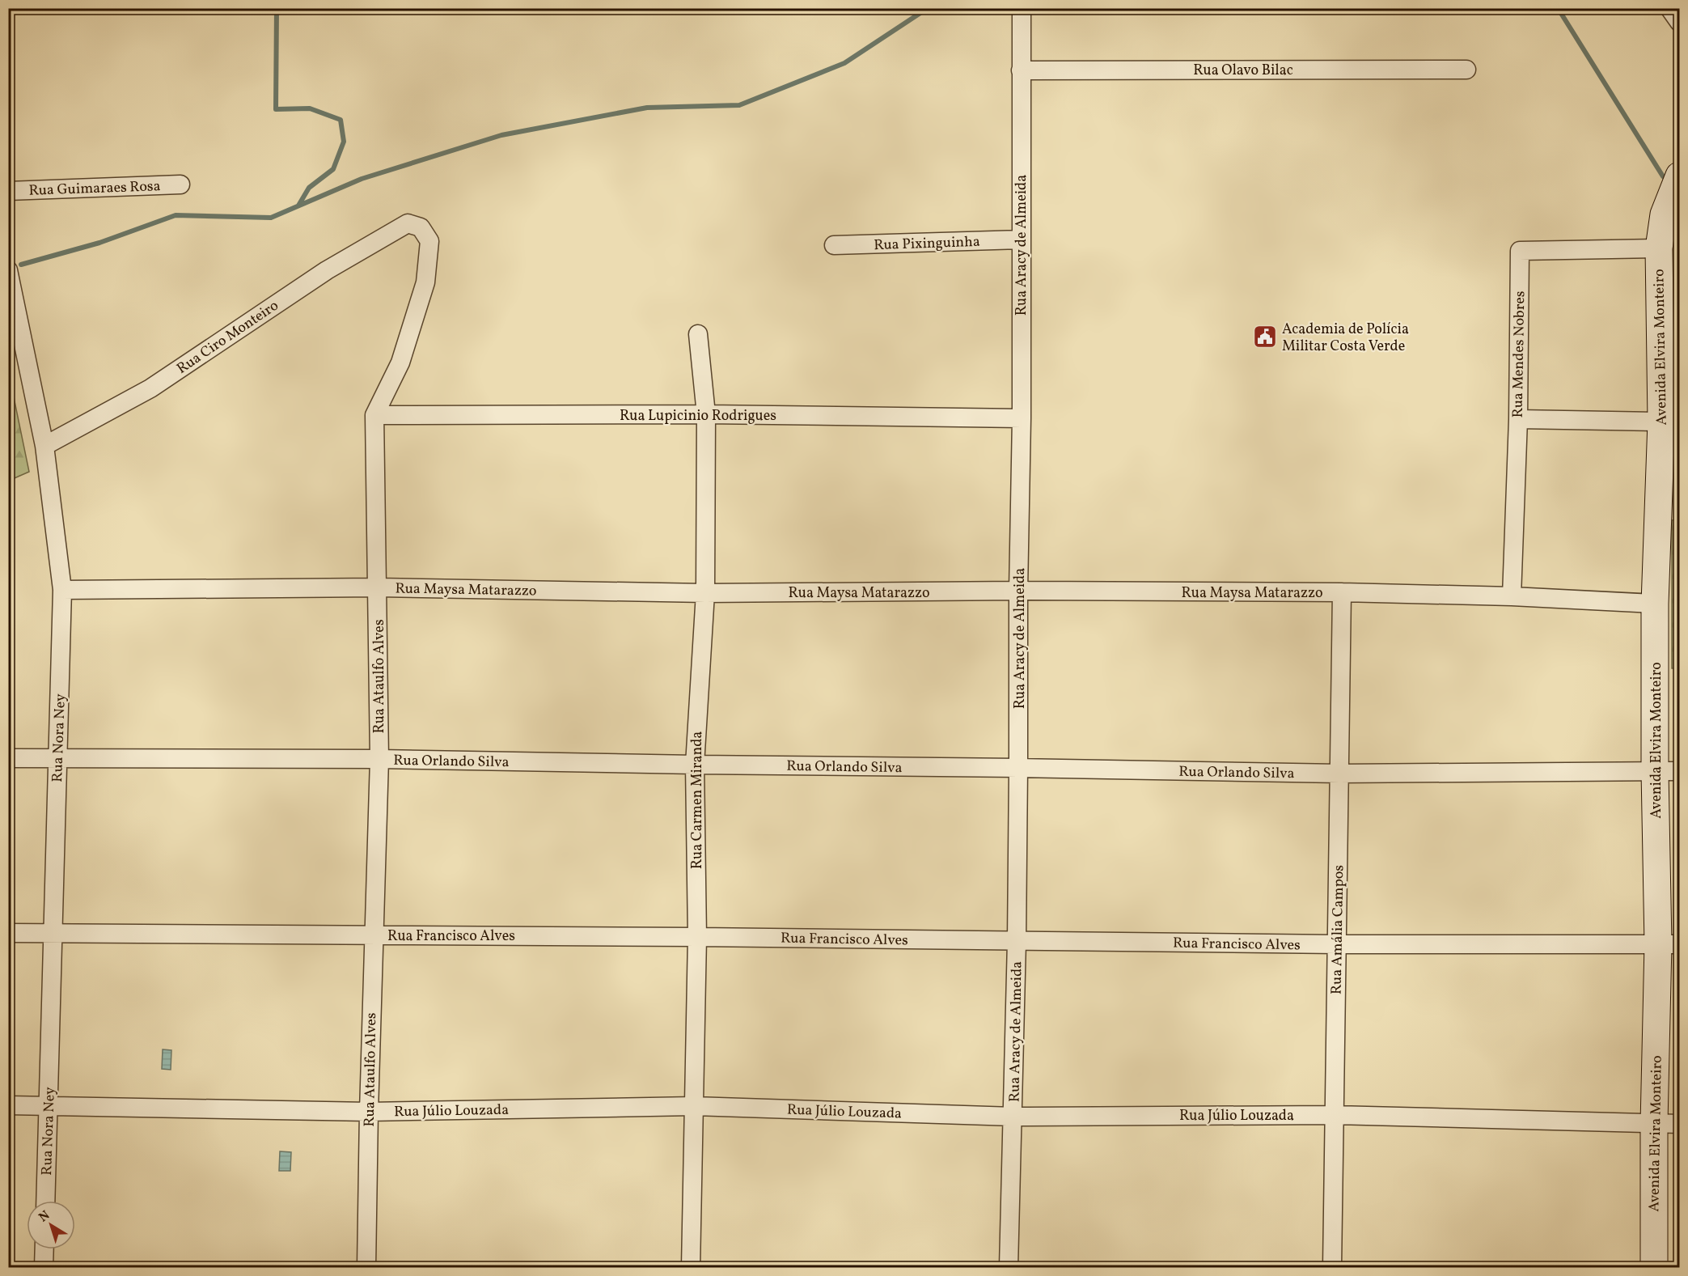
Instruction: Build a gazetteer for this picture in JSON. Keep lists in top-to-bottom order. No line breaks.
{"streets":{"street":["Rua Olavo Bilac","Rua Guimaraes Rosa","Rua Pixinguinha","Rua Aracy de Almeida","Rua Ciro Monteiro","Avenida Elvira Monteiro","Rua Mendes Nobres","Rua Lupicinio Rodrigues","Rua Maysa Matarazzo","Rua Ataulfo Alves","Rua Nora Ney","Rua Orlando Silva","Rua Carmen Miranda","Rua Amália Campos","Rua Francisco Alves","Rua Júlio Louzada"]},"crossings":[["Rua Olavo Bilac","Rua Aracy de Almeida"],["Rua Pixinguinha","Rua Aracy de Almeida"],["Rua Aracy de Almeida","Rua Lupicinio Rodrigues"],["Rua Aracy de Almeida","Rua Maysa Matarazzo"],["Rua Aracy de Almeida","Rua Orlando Silva"],["Rua Aracy de Almeida","Rua Francisco Alves"],["Rua Aracy de Almeida","Rua Júlio Louzada"],["Rua Ciro Monteiro","Rua Ataulfo Alves"],["Rua Ciro Monteiro","Rua Nora Ney"],["Avenida Elvira Monteiro","Rua Mendes Nobres"],["Avenida Elvira Monteiro","Rua Maysa Matarazzo"],["Avenida Elvira Monteiro","Rua Orlando Silva"],["Avenida Elvira Monteiro","Rua Francisco Alves"],["Avenida Elvira Monteiro","Rua Júlio Louzada"],["Rua Mendes Nobres","Rua Maysa Matarazzo"],["Rua Lupicinio Rodrigues","Rua Ataulfo Alves"],["Rua Lupicinio Rodrigues","Rua Carmen Miranda"],["Rua Maysa Matarazzo","Rua Ataulfo Alves"],["Rua Maysa Matarazzo","Rua Nora Ney"],["Rua Maysa Matarazzo","Rua Carmen Miranda"],["Rua Maysa Matarazzo","Rua Amália Campos"],["Rua Ataulfo Alves","Rua Orlando Silva"],["Rua Ataulfo Alves","Rua Francisco Alves"],["Rua Ataulfo Alves","Rua Júlio Louzada"],["Rua Nora Ney","Rua Orlando Silva"],["Rua Nora Ney","Rua Francisco Alves"],["Rua Nora Ney","Rua Júlio Louzada"],["Rua Orlando Silva","Rua Carmen Miranda"],["Rua Orlando Silva","Rua Amália Campos"],["Rua Carmen Miranda","Rua Francisco Alves"],["Rua Carmen Miranda","Rua Júlio Louzada"],["Rua Amália Campos","Rua Francisco Alves"],["Rua Amália Campos","Rua Júlio Louzada"]],"places":{"public building":["Academia de Polícia Militar Costa Verde"]},"north":"top left"}
